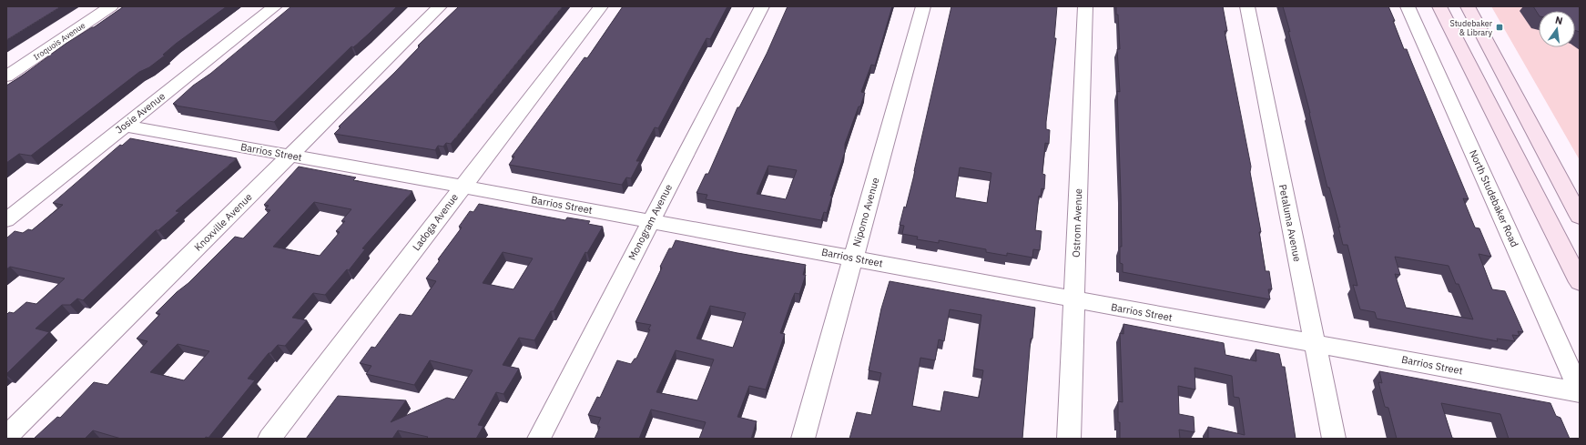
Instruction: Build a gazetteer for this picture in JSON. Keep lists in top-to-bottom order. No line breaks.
{"streets":{"street":["Iroquois Avenue","Josie Avenue","Barrios Street","North Studebaker Road","Nipomo Avenue","Knoxville Avenue","Ladoga Avenue","Monogram Avenue","Ostrom Avenue","Petaluma Avenue"]},"crossings":[["Josie Avenue","Barrios Street"],["Barrios Street","North Studebaker Road"],["Barrios Street","Nipomo Avenue"],["Barrios Street","Knoxville Avenue"],["Barrios Street","Ladoga Avenue"],["Barrios Street","Monogram Avenue"],["Barrios Street","Ostrom Avenue"],["Barrios Street","Petaluma Avenue"]],"places":{"transit":["Studebaker & Library"]},"north":"top"}
